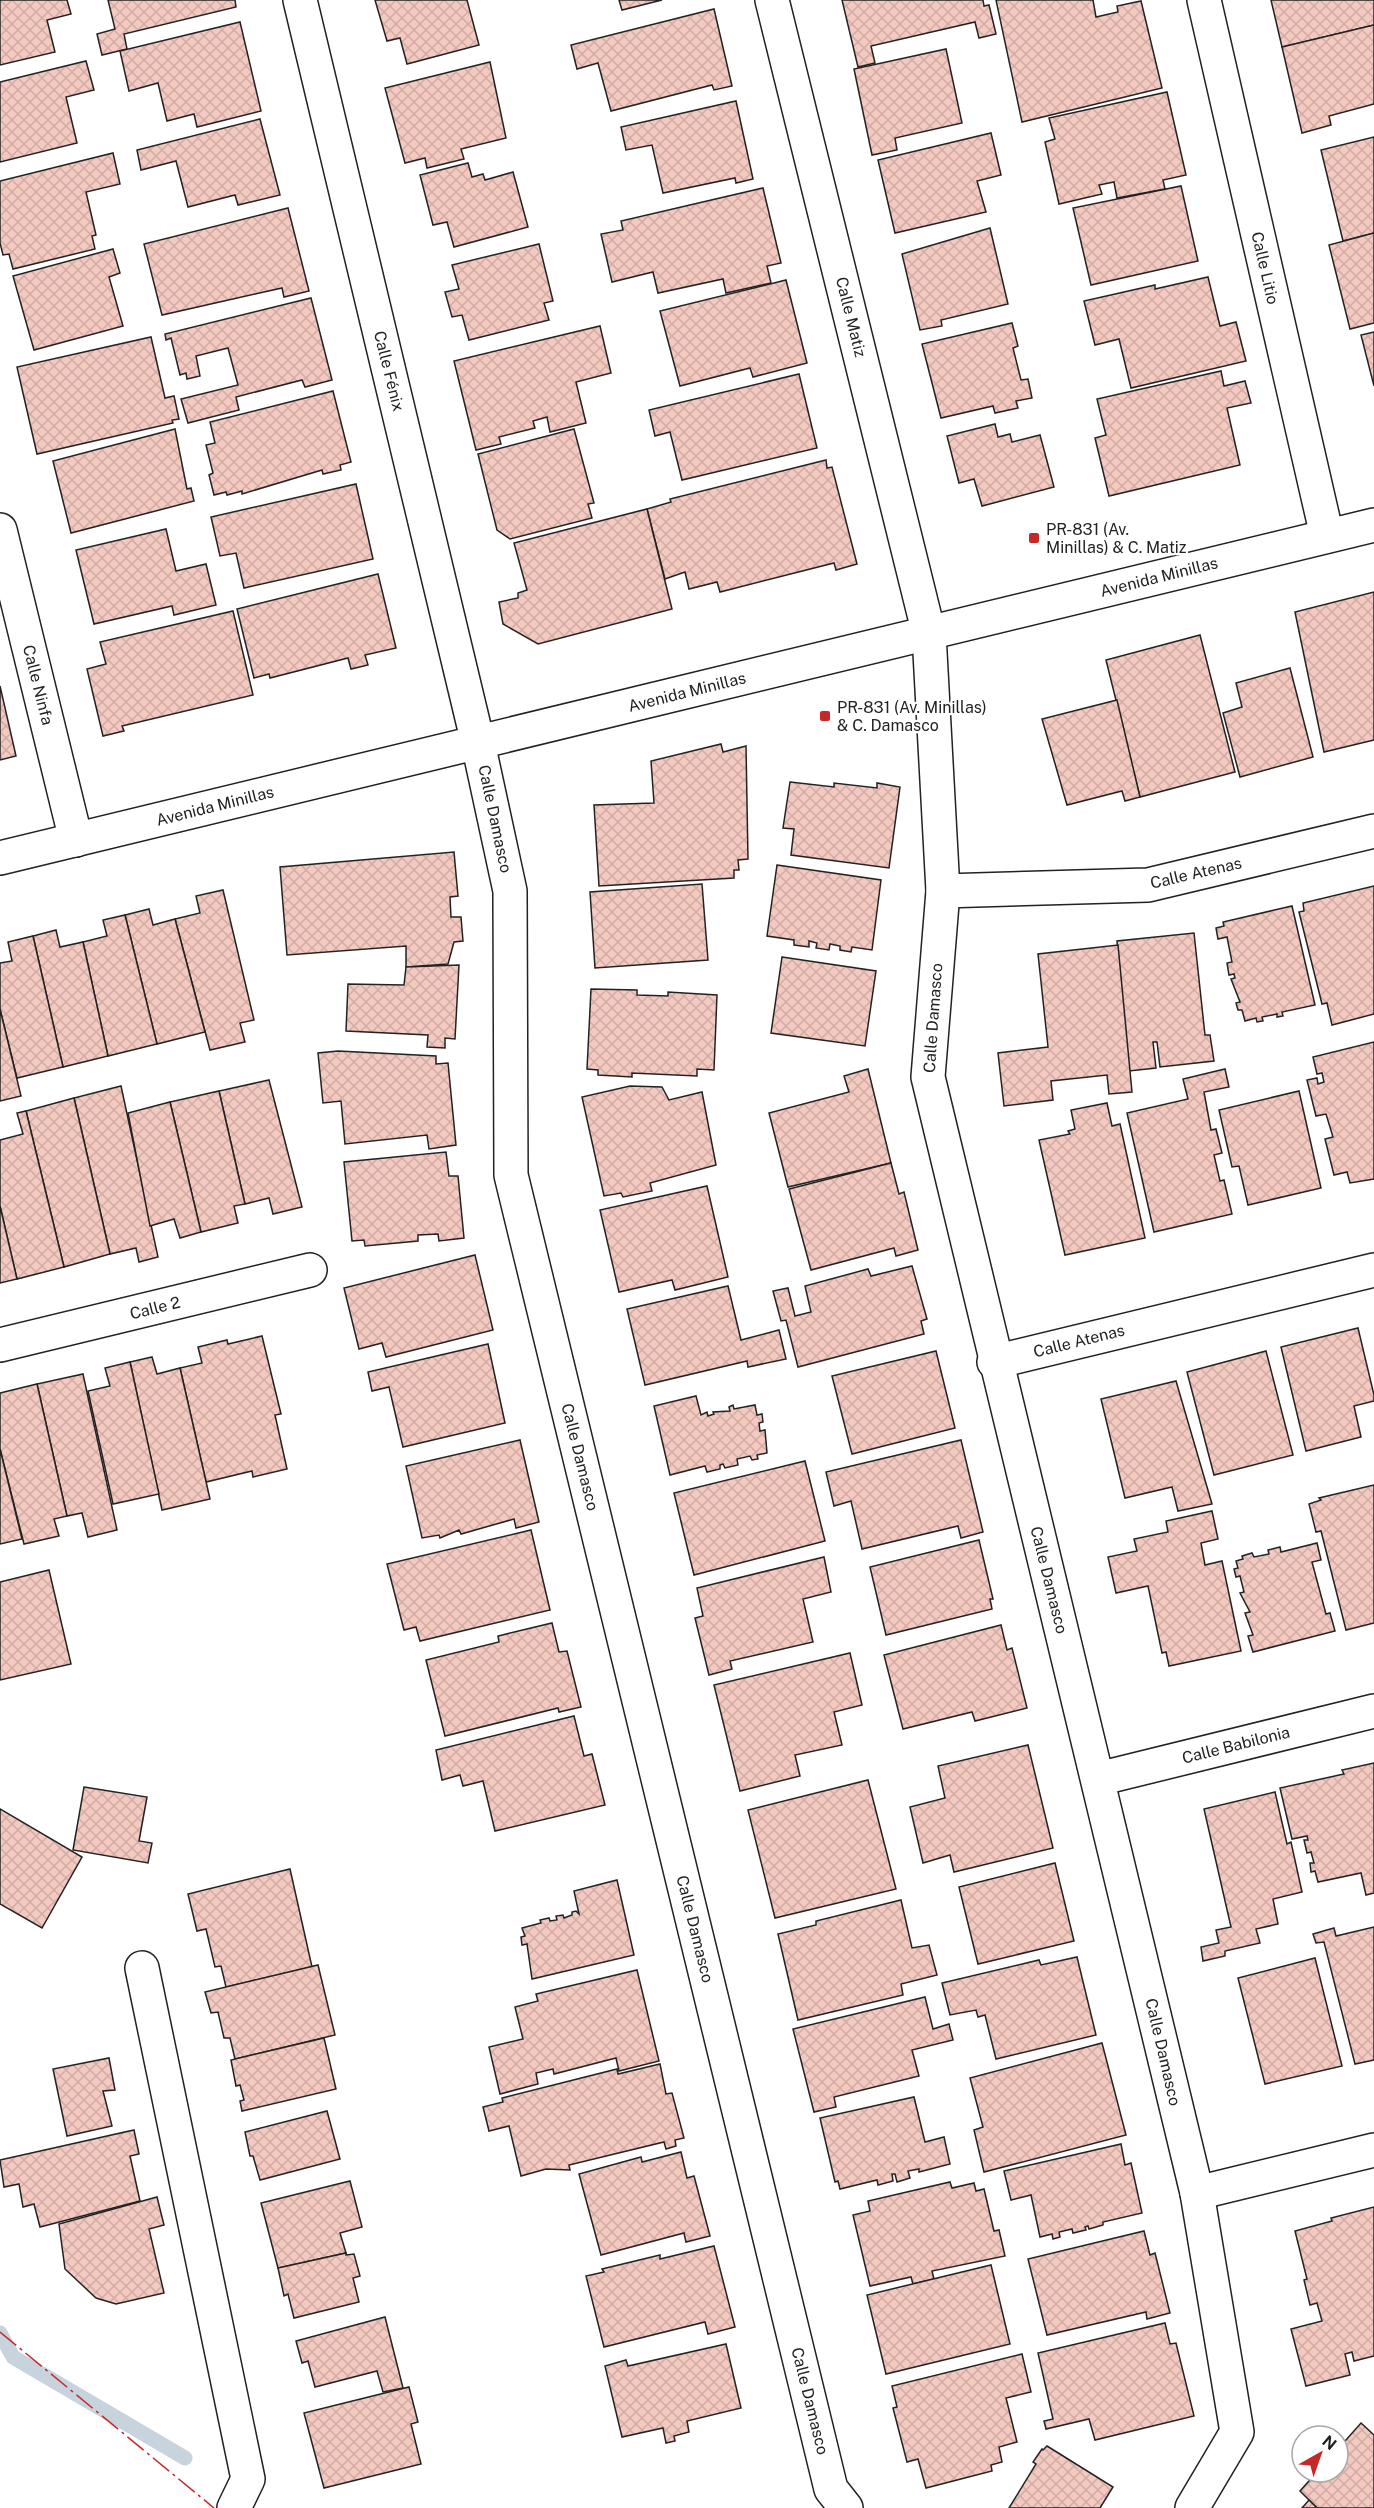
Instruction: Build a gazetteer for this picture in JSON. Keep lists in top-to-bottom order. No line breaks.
{"streets":{"street":["Calle Litio","Calle Matiz","Calle Fénix","Avenida Minillas","Calle Ninfa","Calle Damasco","Calle Atenas","Calle 2","Calle Babilonia"]},"crossings":[["Calle Litio","Avenida Minillas"],["Calle Matiz","Avenida Minillas"],["Calle Matiz","Calle Damasco"],["Calle Fénix","Avenida Minillas"],["Calle Fénix","Calle Damasco"],["Avenida Minillas","Calle Ninfa"],["Avenida Minillas","Calle Damasco"],["Calle Damasco","Calle Atenas"],["Calle Damasco","Calle Babilonia"]],"places":{"transit":["PR-831 (Av. Minillas) & C. Matiz","PR-831 (Av. Minillas) & C. Damasco"]},"north":"top right"}
